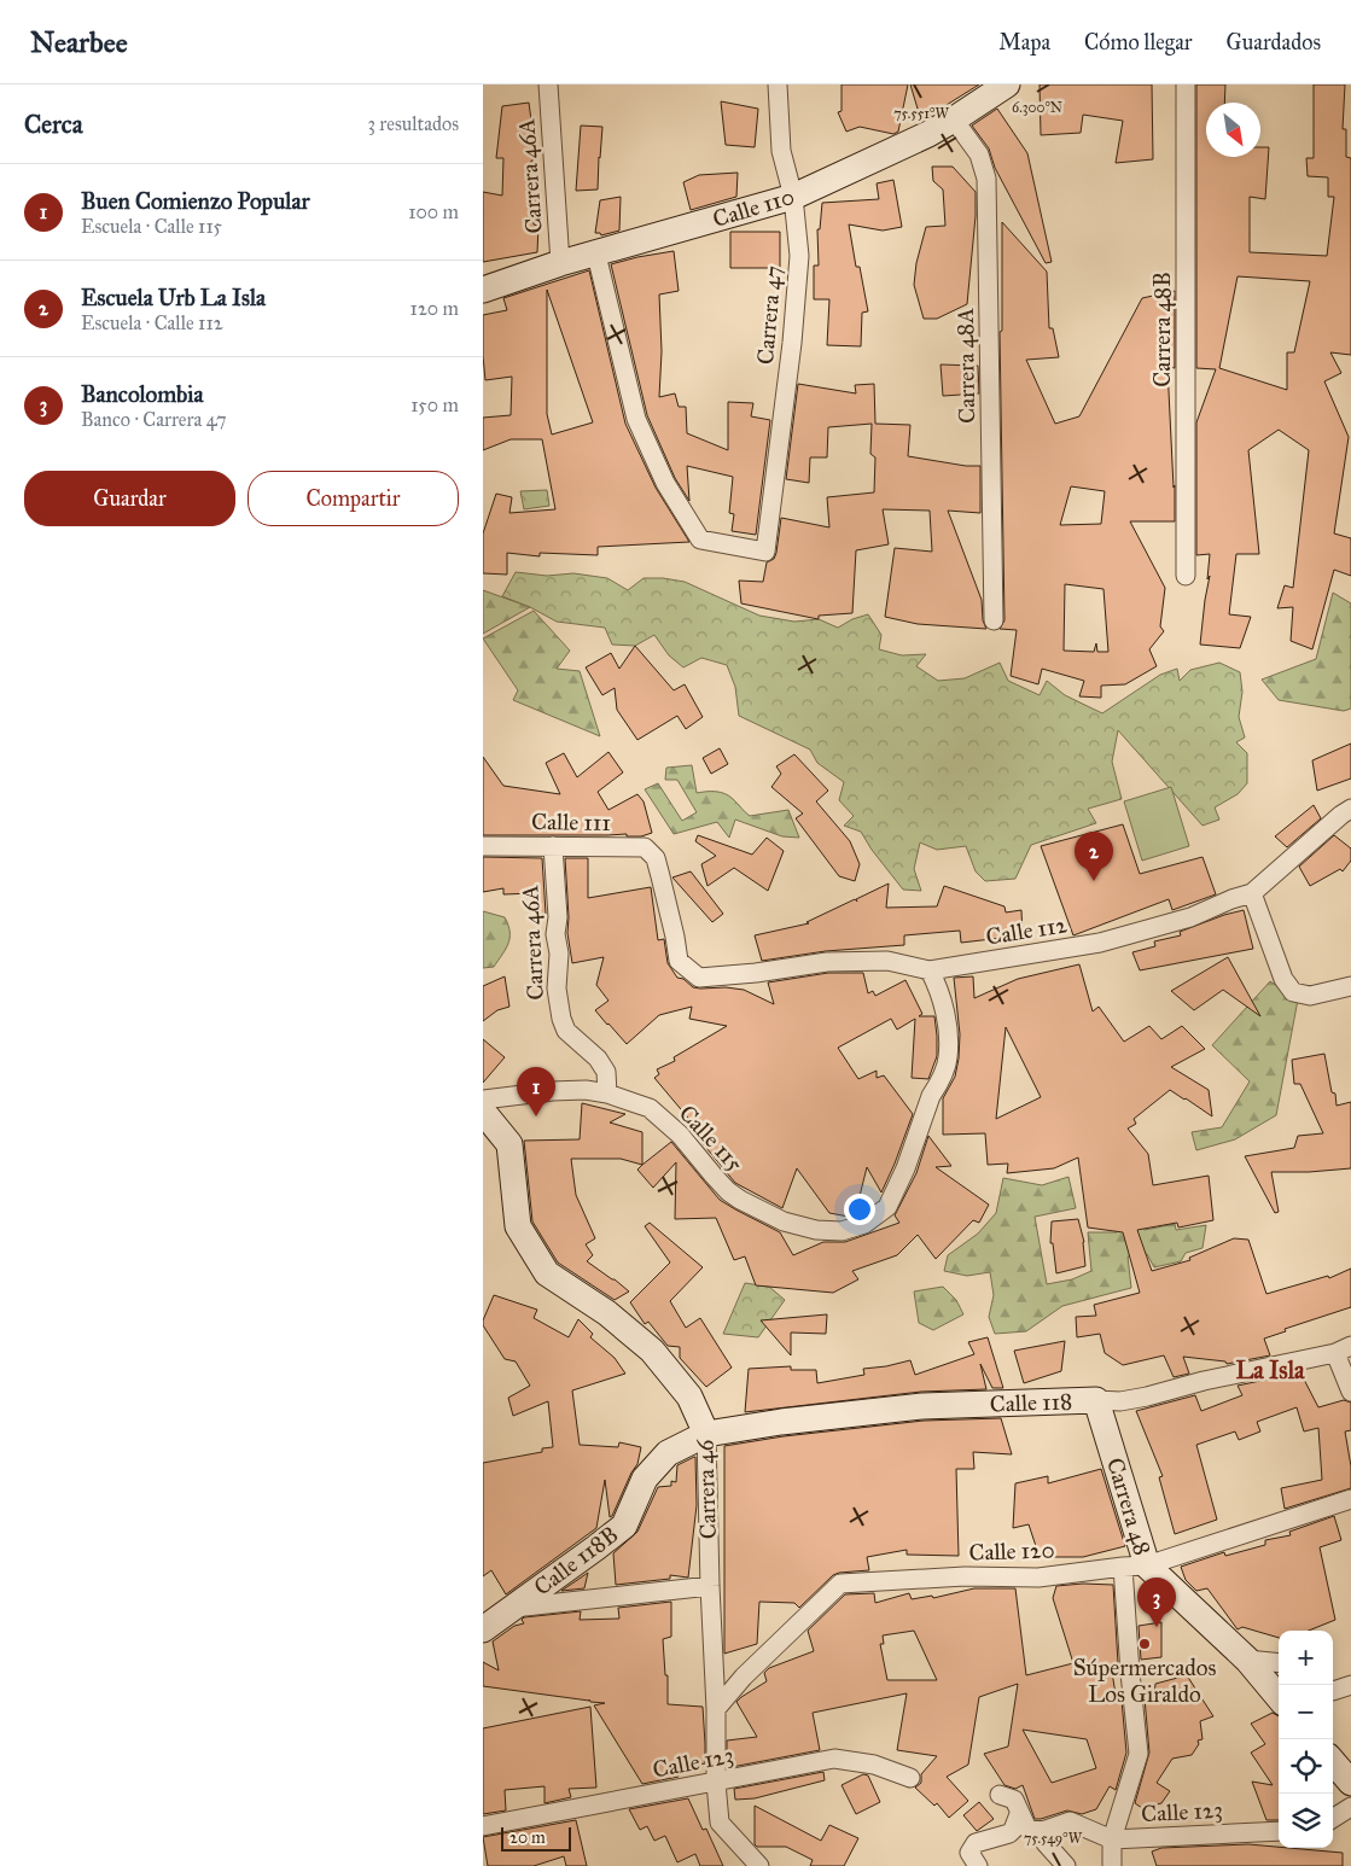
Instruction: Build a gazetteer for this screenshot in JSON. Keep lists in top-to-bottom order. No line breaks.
{"streets":{"street":["Carrera 46A","Calle 110","Carrera 47","Carrera 48B","Carrera 48A","Calle 111","Calle 112","Calle 115","Calle 118","Carrera 46","Carrera 48","Calle 120","Calle 118B","Calle 123"]},"crossings":[["Carrera 46A","Calle 110"],["Carrera 46A","Calle 111"],["Carrera 46A","Calle 115"],["Calle 110","Carrera 47"],["Calle 110","Carrera 48A"],["Calle 111","Calle 112"],["Calle 112","Calle 115"],["Calle 118","Carrera 46"],["Calle 118","Carrera 48"],["Calle 118","Calle 118B"],["Carrera 46","Calle 120"],["Carrera 46","Calle 118B"],["Carrera 46","Calle 123"],["Carrera 48","Calle 120"]],"districts":["La Isla"],"places":["Súpermercados Los Giraldo"],"scale_bar":"20 m","north":"bottom right","page":{"header":"Nearbee","nav":["Mapa","Cómo llegar","Guardados"],"heading":["Cerca","3 resultados"],"list":[{"mark":"1","name":"Buen Comienzo Popular","note":"Escuela · Calle 115","value":"100 m"},{"mark":"2","name":"Escuela Urb La Isla","note":"Escuela · Calle 112","value":"120 m"},{"mark":"3","name":"Bancolombia","note":"Banco · Carrera 47","value":"150 m"}],"buttons":["Guardar","Compartir"],"pins":["2","1","3"],"map_buttons":["+","−"],"scale":"20 m"},"coordinates":["6.300°N","75.551°W","75.549°W"]}
